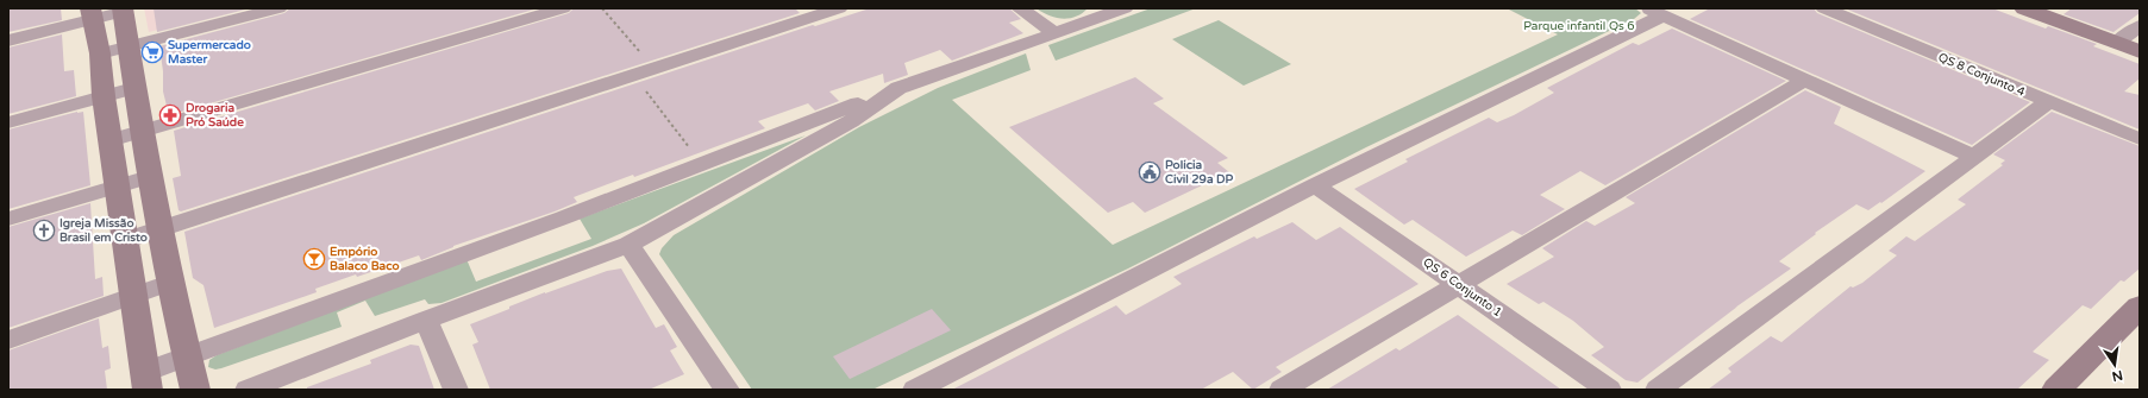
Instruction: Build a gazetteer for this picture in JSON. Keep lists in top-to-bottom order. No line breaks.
{"streets":{"street":["QS 8 Conjunto 4","QS 6 Conjunto 1"]},"parks":["Parque infantil Qs 6"],"places":{"supermarket":["Supermercado Master"],"pharmacy":["Drogaria Pró Saúde"],"public building":["Policia Civil 29a DP"],"church":["Igreja Missão Brasil em Cristo"],"bar":["Empório Balaco Baco"]},"north":"bottom"}
